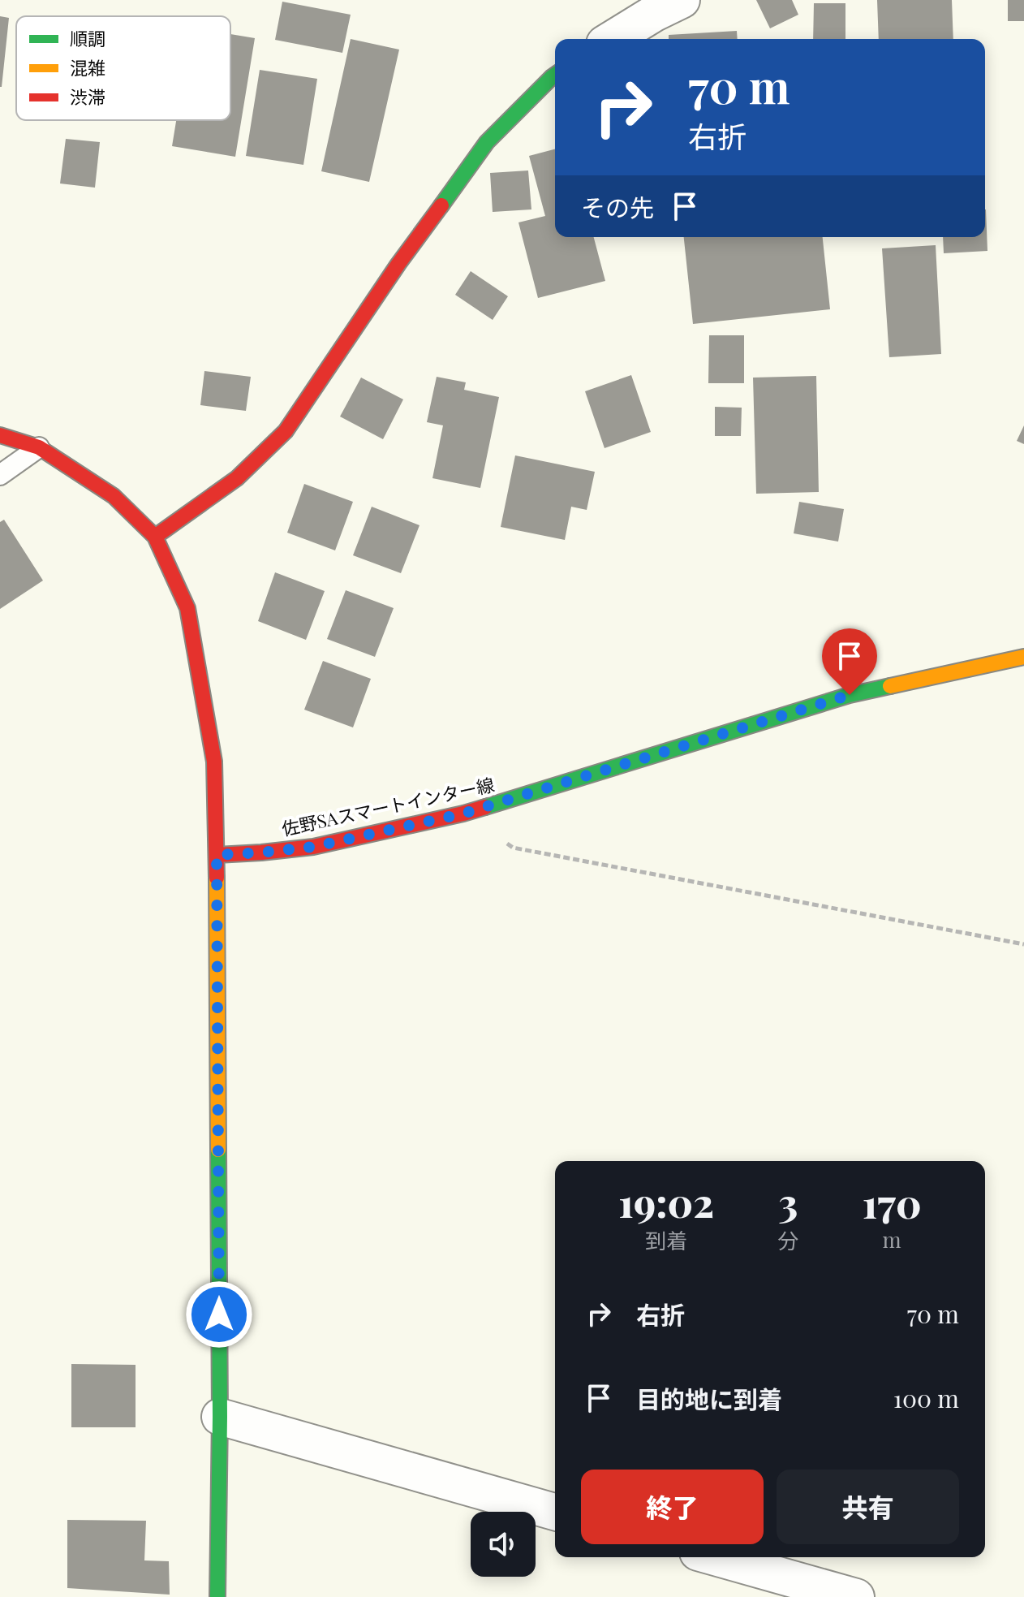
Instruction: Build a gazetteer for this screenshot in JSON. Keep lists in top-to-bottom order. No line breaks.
{"streets":{"street":["佐野SAスマートインター線"]},"legend":["順調","混雑","渋滞"],"page":{"turn":["70 m","右折"],"then":"その先","eta":["19:02","到着","3","分","170","m"],"list":[{"name":"右折","value":"70 m"},{"name":"目的地に到着","value":"100 m"}],"buttons":["終了","共有"]}}
